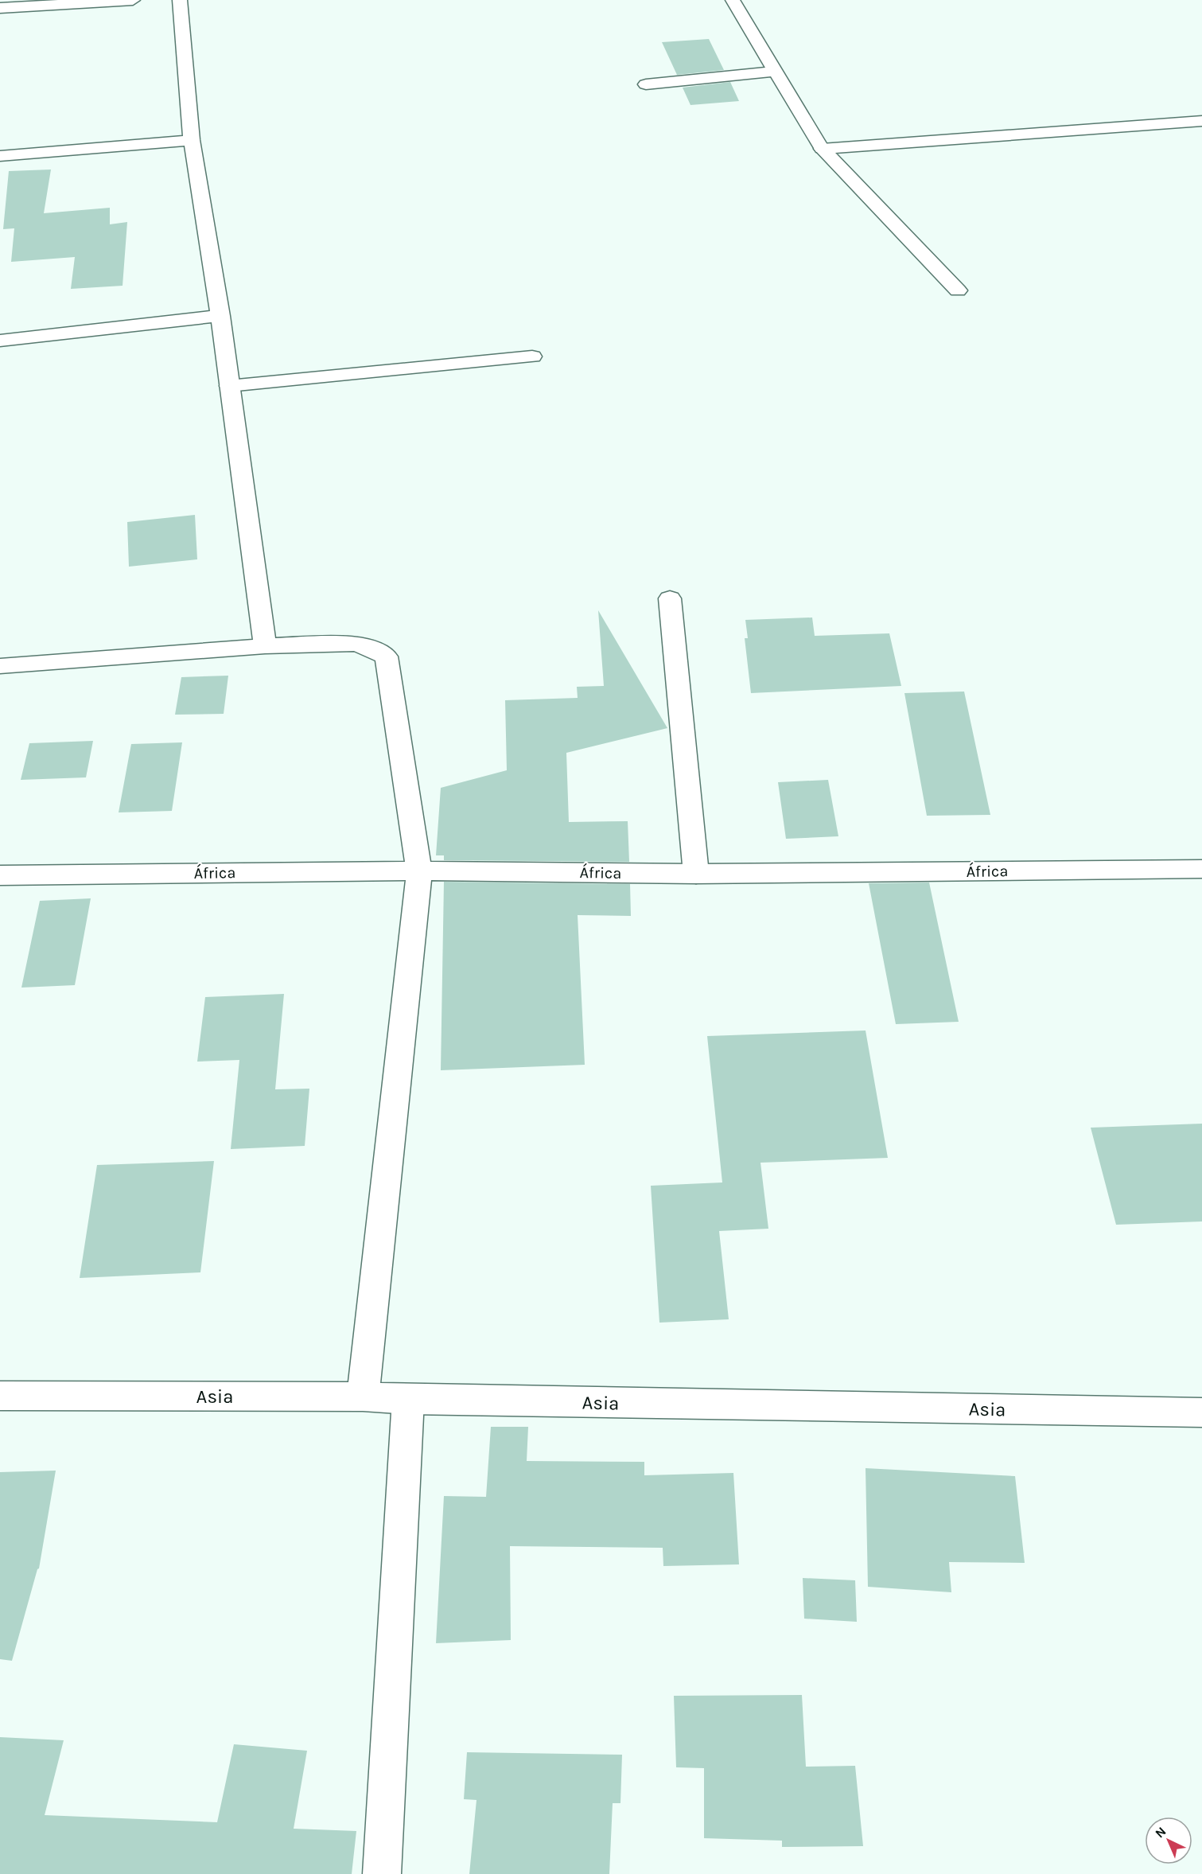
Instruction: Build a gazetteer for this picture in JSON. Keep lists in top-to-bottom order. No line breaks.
{"streets":{"street":["África","Asia"]},"north":"top left"}
